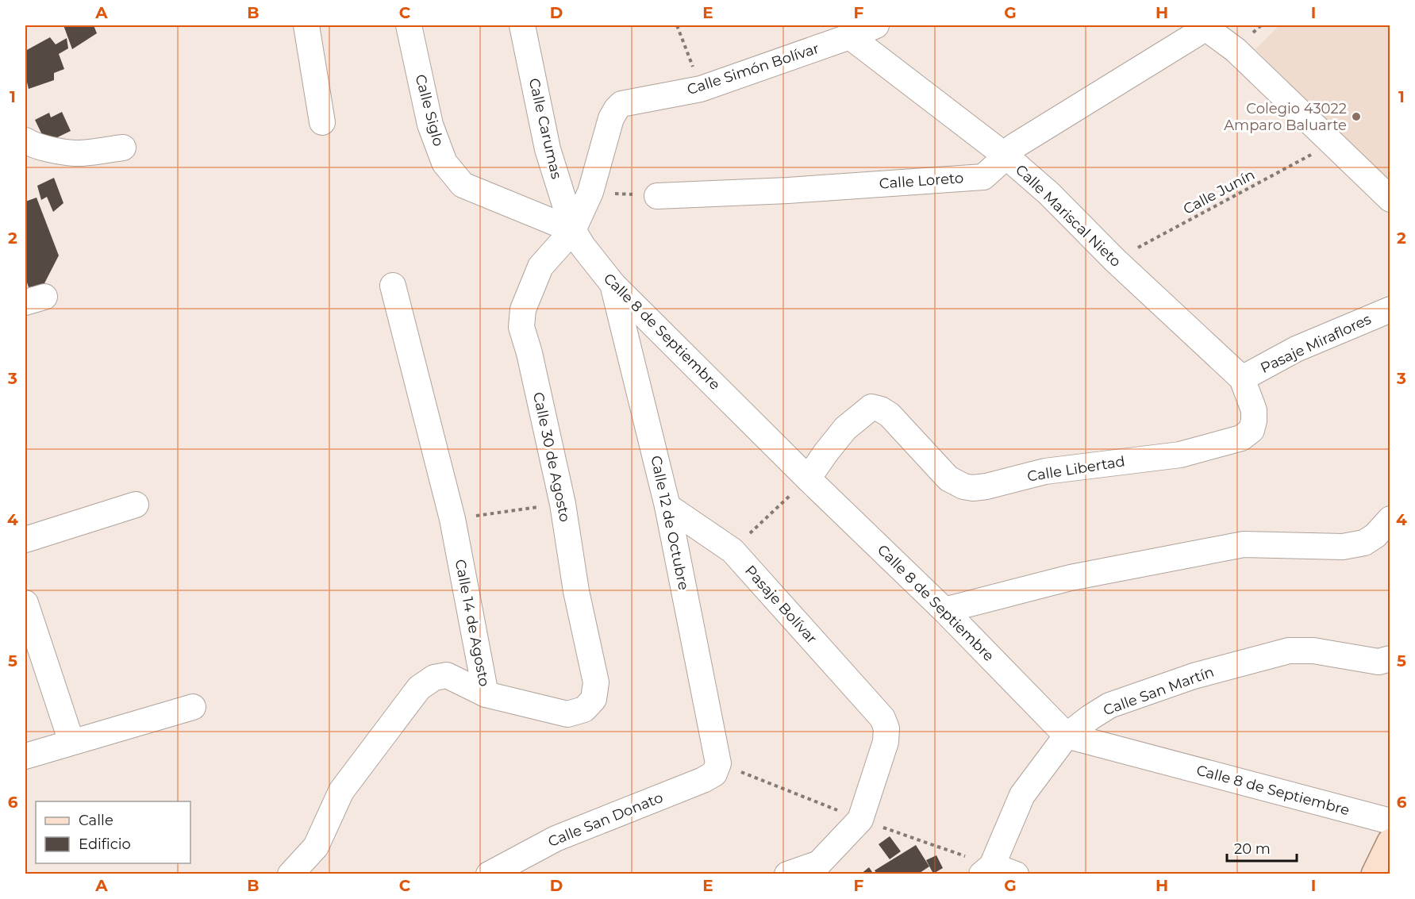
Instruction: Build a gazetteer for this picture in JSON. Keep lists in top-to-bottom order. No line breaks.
{"streets":{"street":["Calle Simón Bolívar","Calle Siglo","Calle Carumas","Calle Loreto","Calle Mariscal Nieto","Calle 8 de Septiembre","Pasaje Miraflores","Calle 30 de Agosto","Calle Libertad","Calle 12 de Octubre","Pasaje Bolívar","Calle 14 de Agosto","Calle San Martín","Calle San Donato"],"path":["Calle Junín"]},"crossings":[["Calle Simón Bolívar","Calle Siglo"],["Calle Simón Bolívar","Calle Carumas"],["Calle Simón Bolívar","Calle Mariscal Nieto"],["Calle Simón Bolívar","Calle 8 de Septiembre"],["Calle Simón Bolívar","Calle 30 de Agosto"],["Calle Siglo","Calle Carumas"],["Calle Siglo","Calle 8 de Septiembre"],["Calle Siglo","Calle 30 de Agosto"],["Calle Carumas","Calle 8 de Septiembre"],["Calle Carumas","Calle 30 de Agosto"],["Calle Loreto","Calle Mariscal Nieto"],["Calle Junín","Calle Mariscal Nieto"],["Calle Mariscal Nieto","Pasaje Miraflores"],["Calle Mariscal Nieto","Calle Libertad"],["Calle 8 de Septiembre","Calle 30 de Agosto"],["Calle 8 de Septiembre","Calle Libertad"],["Calle 8 de Septiembre","Calle 12 de Octubre"],["Calle 8 de Septiembre","Calle San Martín"],["Calle 30 de Agosto","Calle 14 de Agosto"],["Calle 12 de Octubre","Pasaje Bolívar"],["Calle 12 de Octubre","Calle San Donato"]],"places":["Colegio 43022 Amparo Baluarte"],"legend":["Calle","Edificio"],"scale_bar":"20 m","grid":{"columns":["A","B","C","D","E","F","G","H","I"],"rows":["1","2","3","4","5","6"]}}
